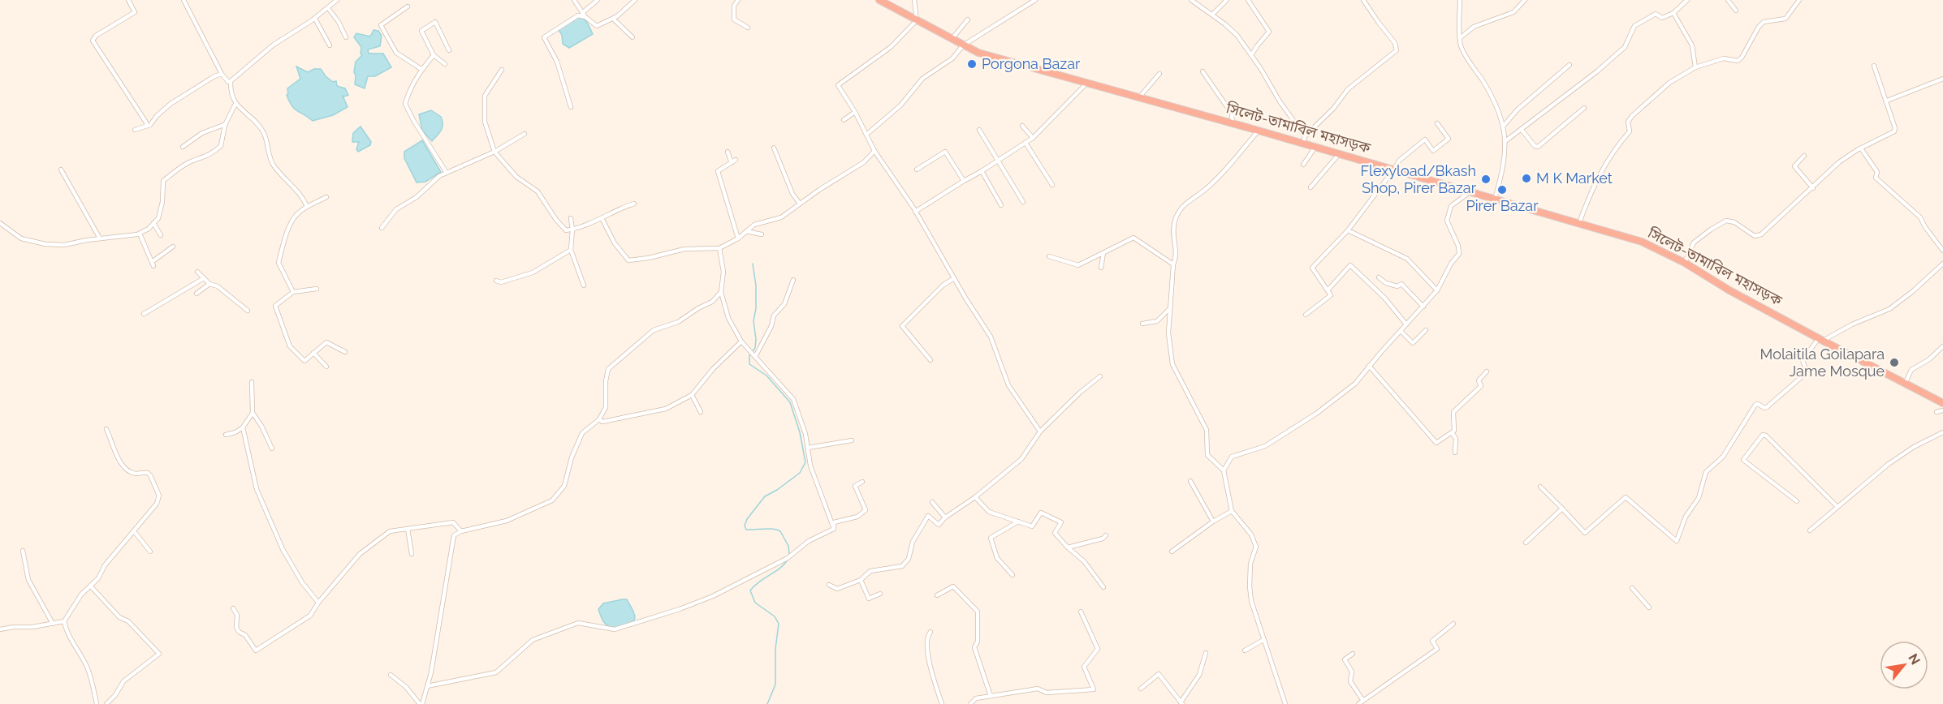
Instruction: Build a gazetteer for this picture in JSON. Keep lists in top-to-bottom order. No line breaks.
{"streets":{"highway":["সিলেট-তামাবিল মহাসড়ক"]},"places":["Porgona Bazar","M K Market","Flexyload/Bkash Shop, Pirer Bazar","Pirer Bazar","Molaitila Goilapara Jame Mosque"],"north":"top right"}
